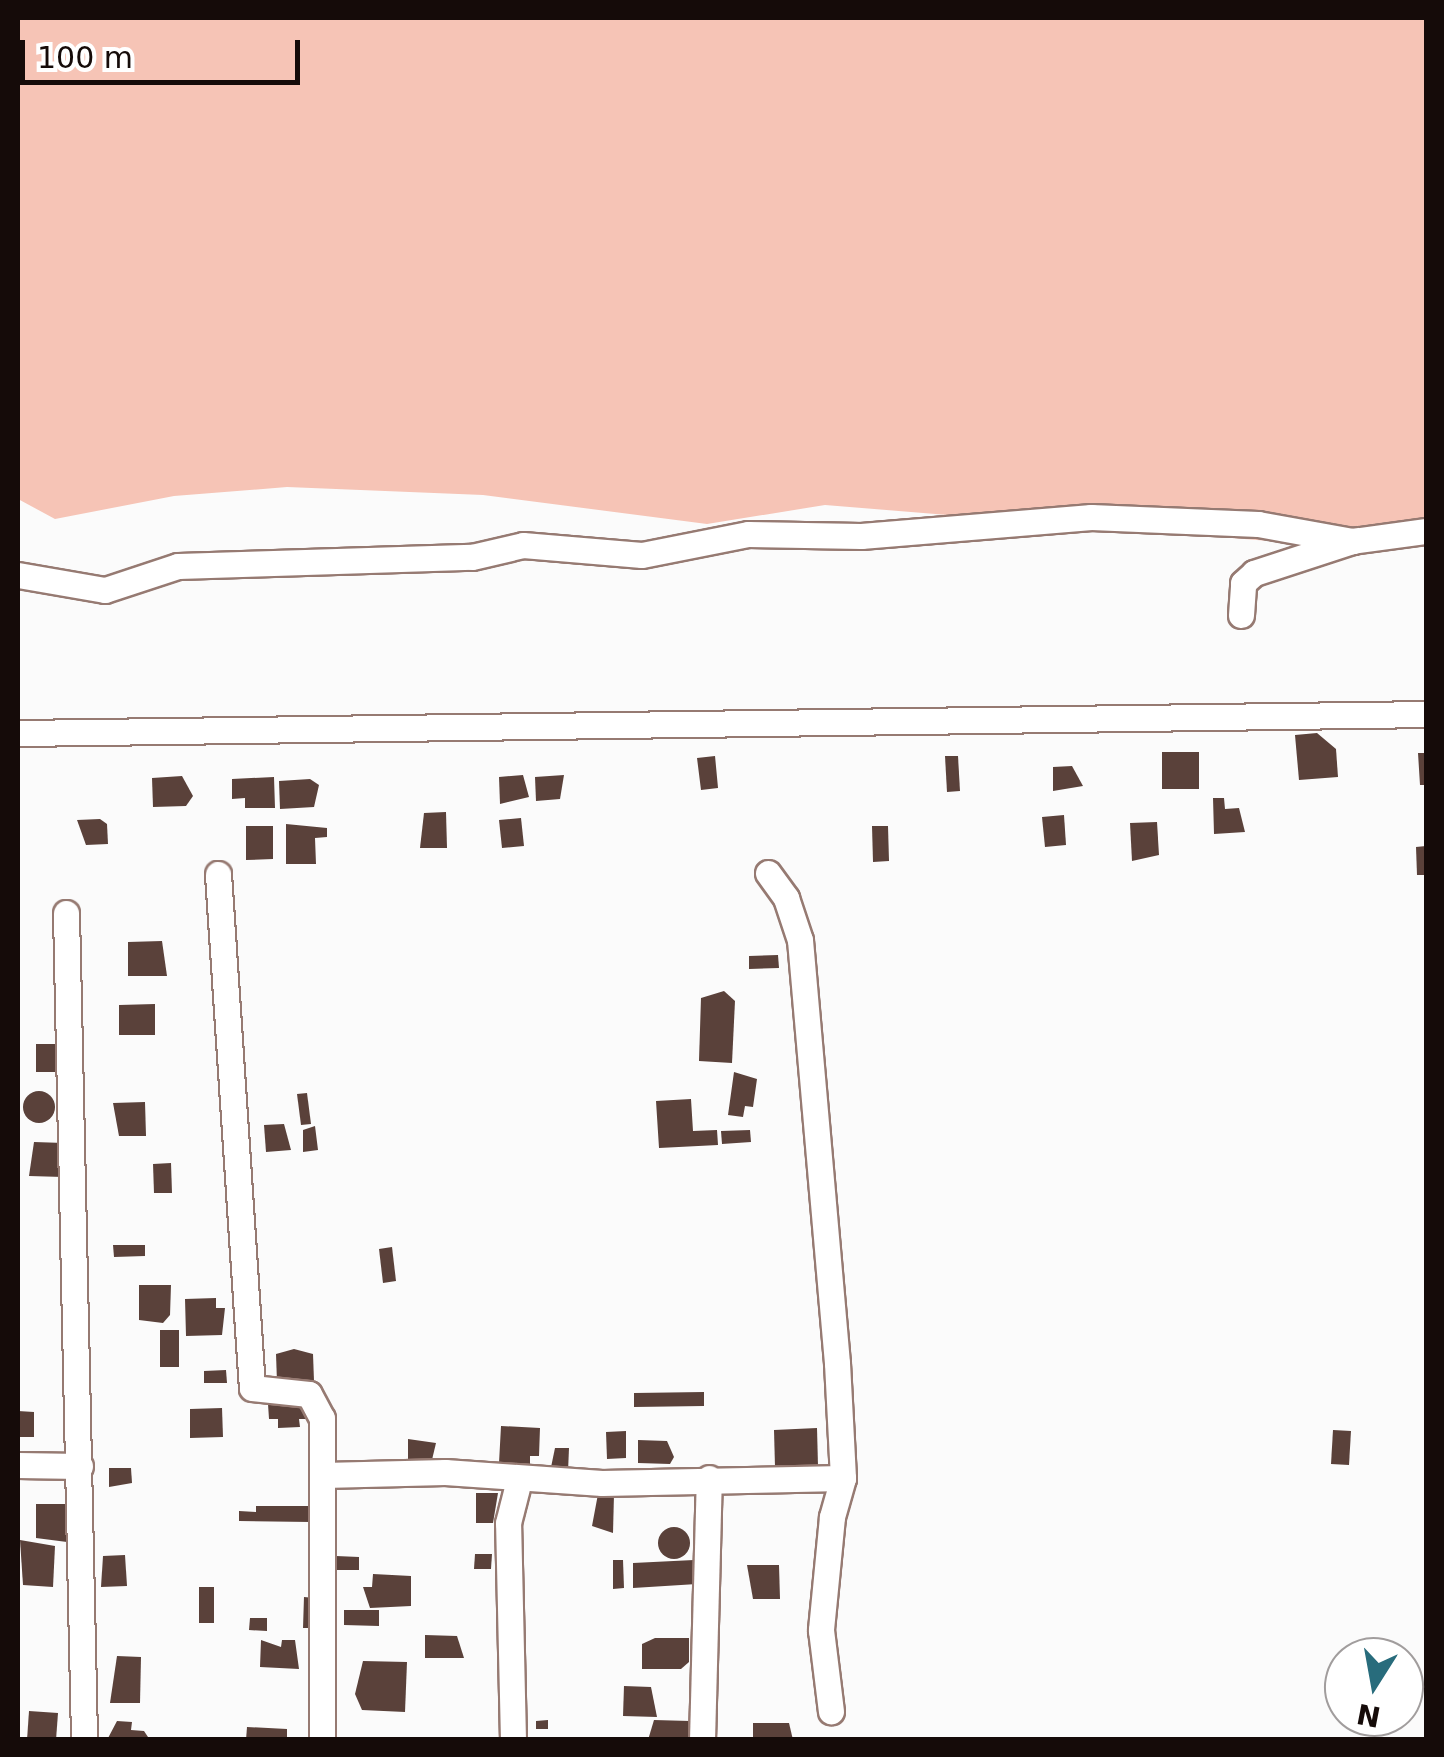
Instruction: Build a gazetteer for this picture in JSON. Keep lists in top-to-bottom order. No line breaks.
{"scale_bar":"100 m","north":"bottom"}
